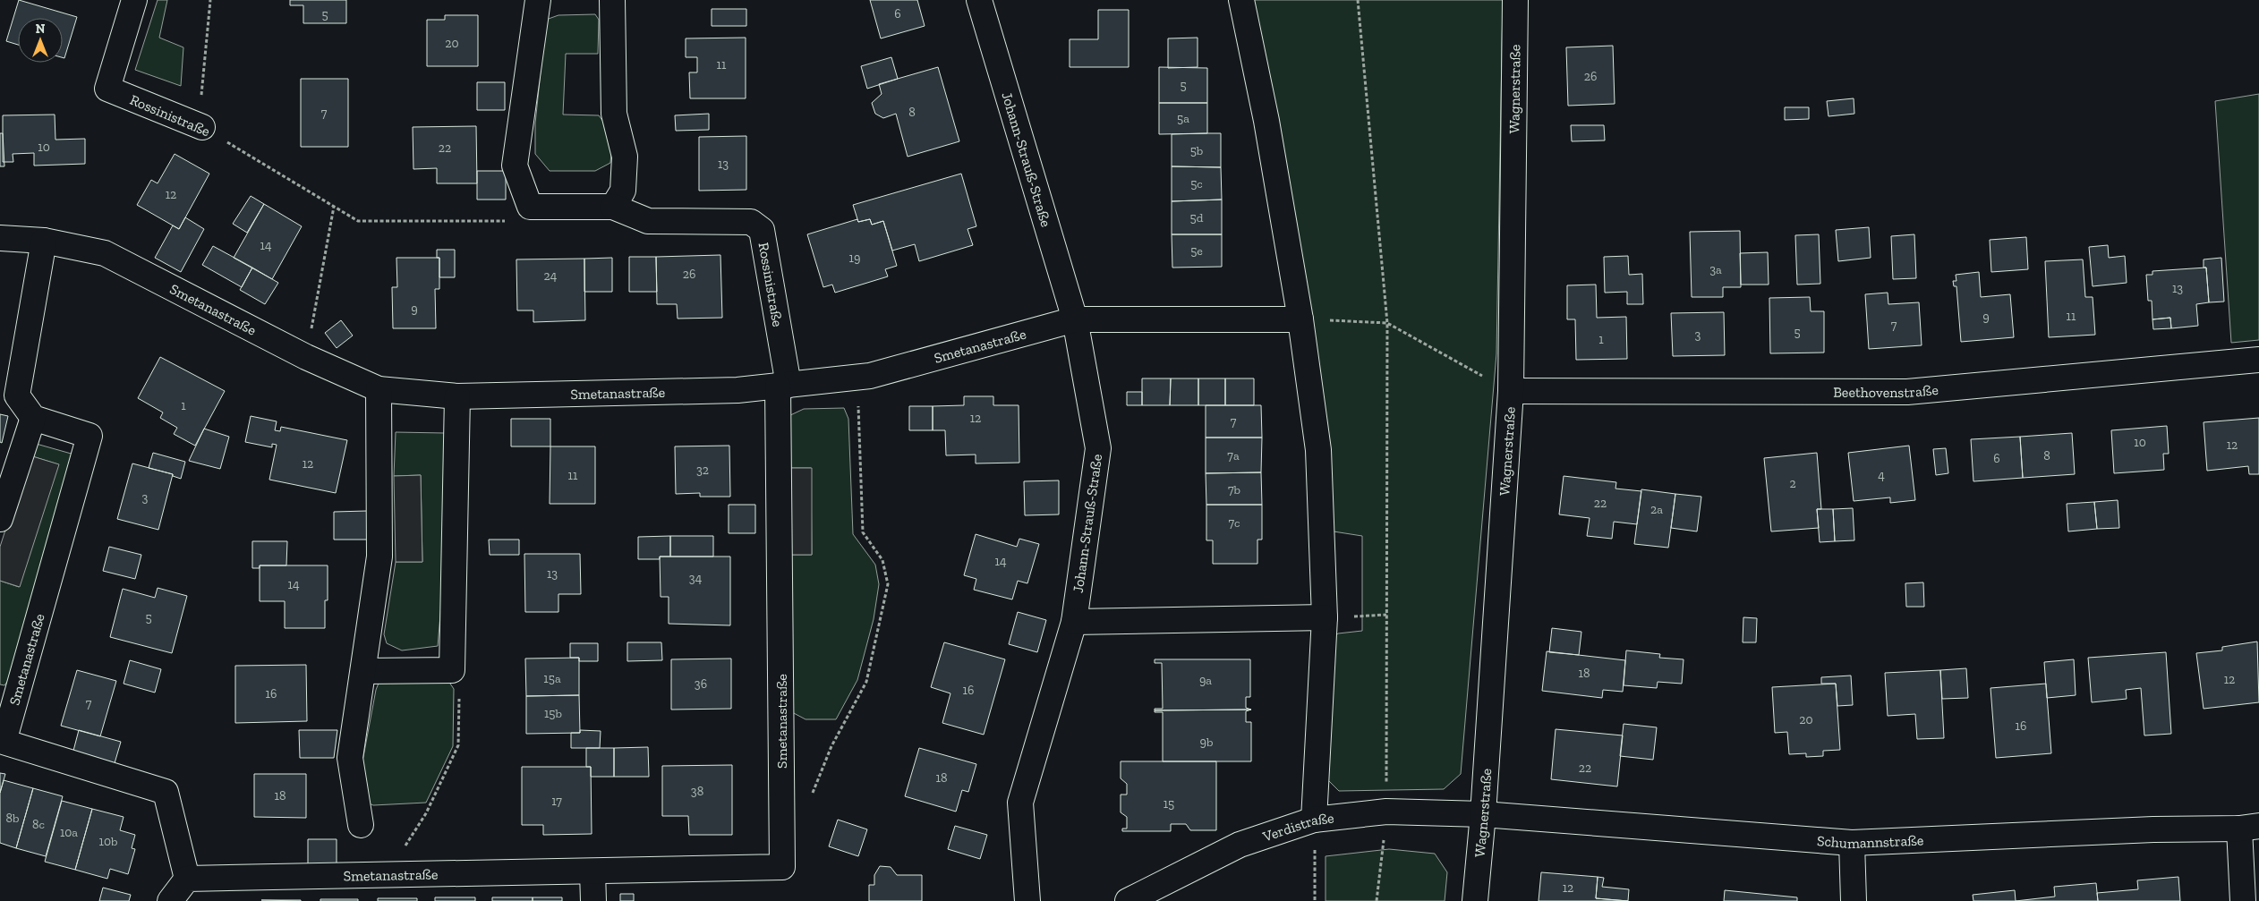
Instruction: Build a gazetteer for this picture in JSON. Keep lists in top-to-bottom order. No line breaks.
{"streets":{"street":["Wagnerstraße","Rossinistraße","Johann-Strauß-Straße","Smetanastraße","Beethovenstraße","Verdistraße","Schumannstraße"]},"crossings":[["Wagnerstraße","Beethovenstraße"],["Wagnerstraße","Verdistraße"],["Wagnerstraße","Schumannstraße"],["Rossinistraße","Smetanastraße"],["Johann-Strauß-Straße","Smetanastraße"],["Verdistraße","Schumannstraße"]],"house_numbers":["6","5","20","11","26","5","8","7","5a","10","22","5b","13","5c","12","5d","14","5e","19","3a","26","24","13","9","11","9","7","5","3","1","1","12","7","10","12","7a","8","6","12","32","11","4","2","7b","3","22","2a","7c","14","13","34","14","5","18","15a","12","9a","36","16","16","7","15b","20","16","9b","22","18","38","18","17","15","8b","8c","10a","10b","12"],"north":"top"}
